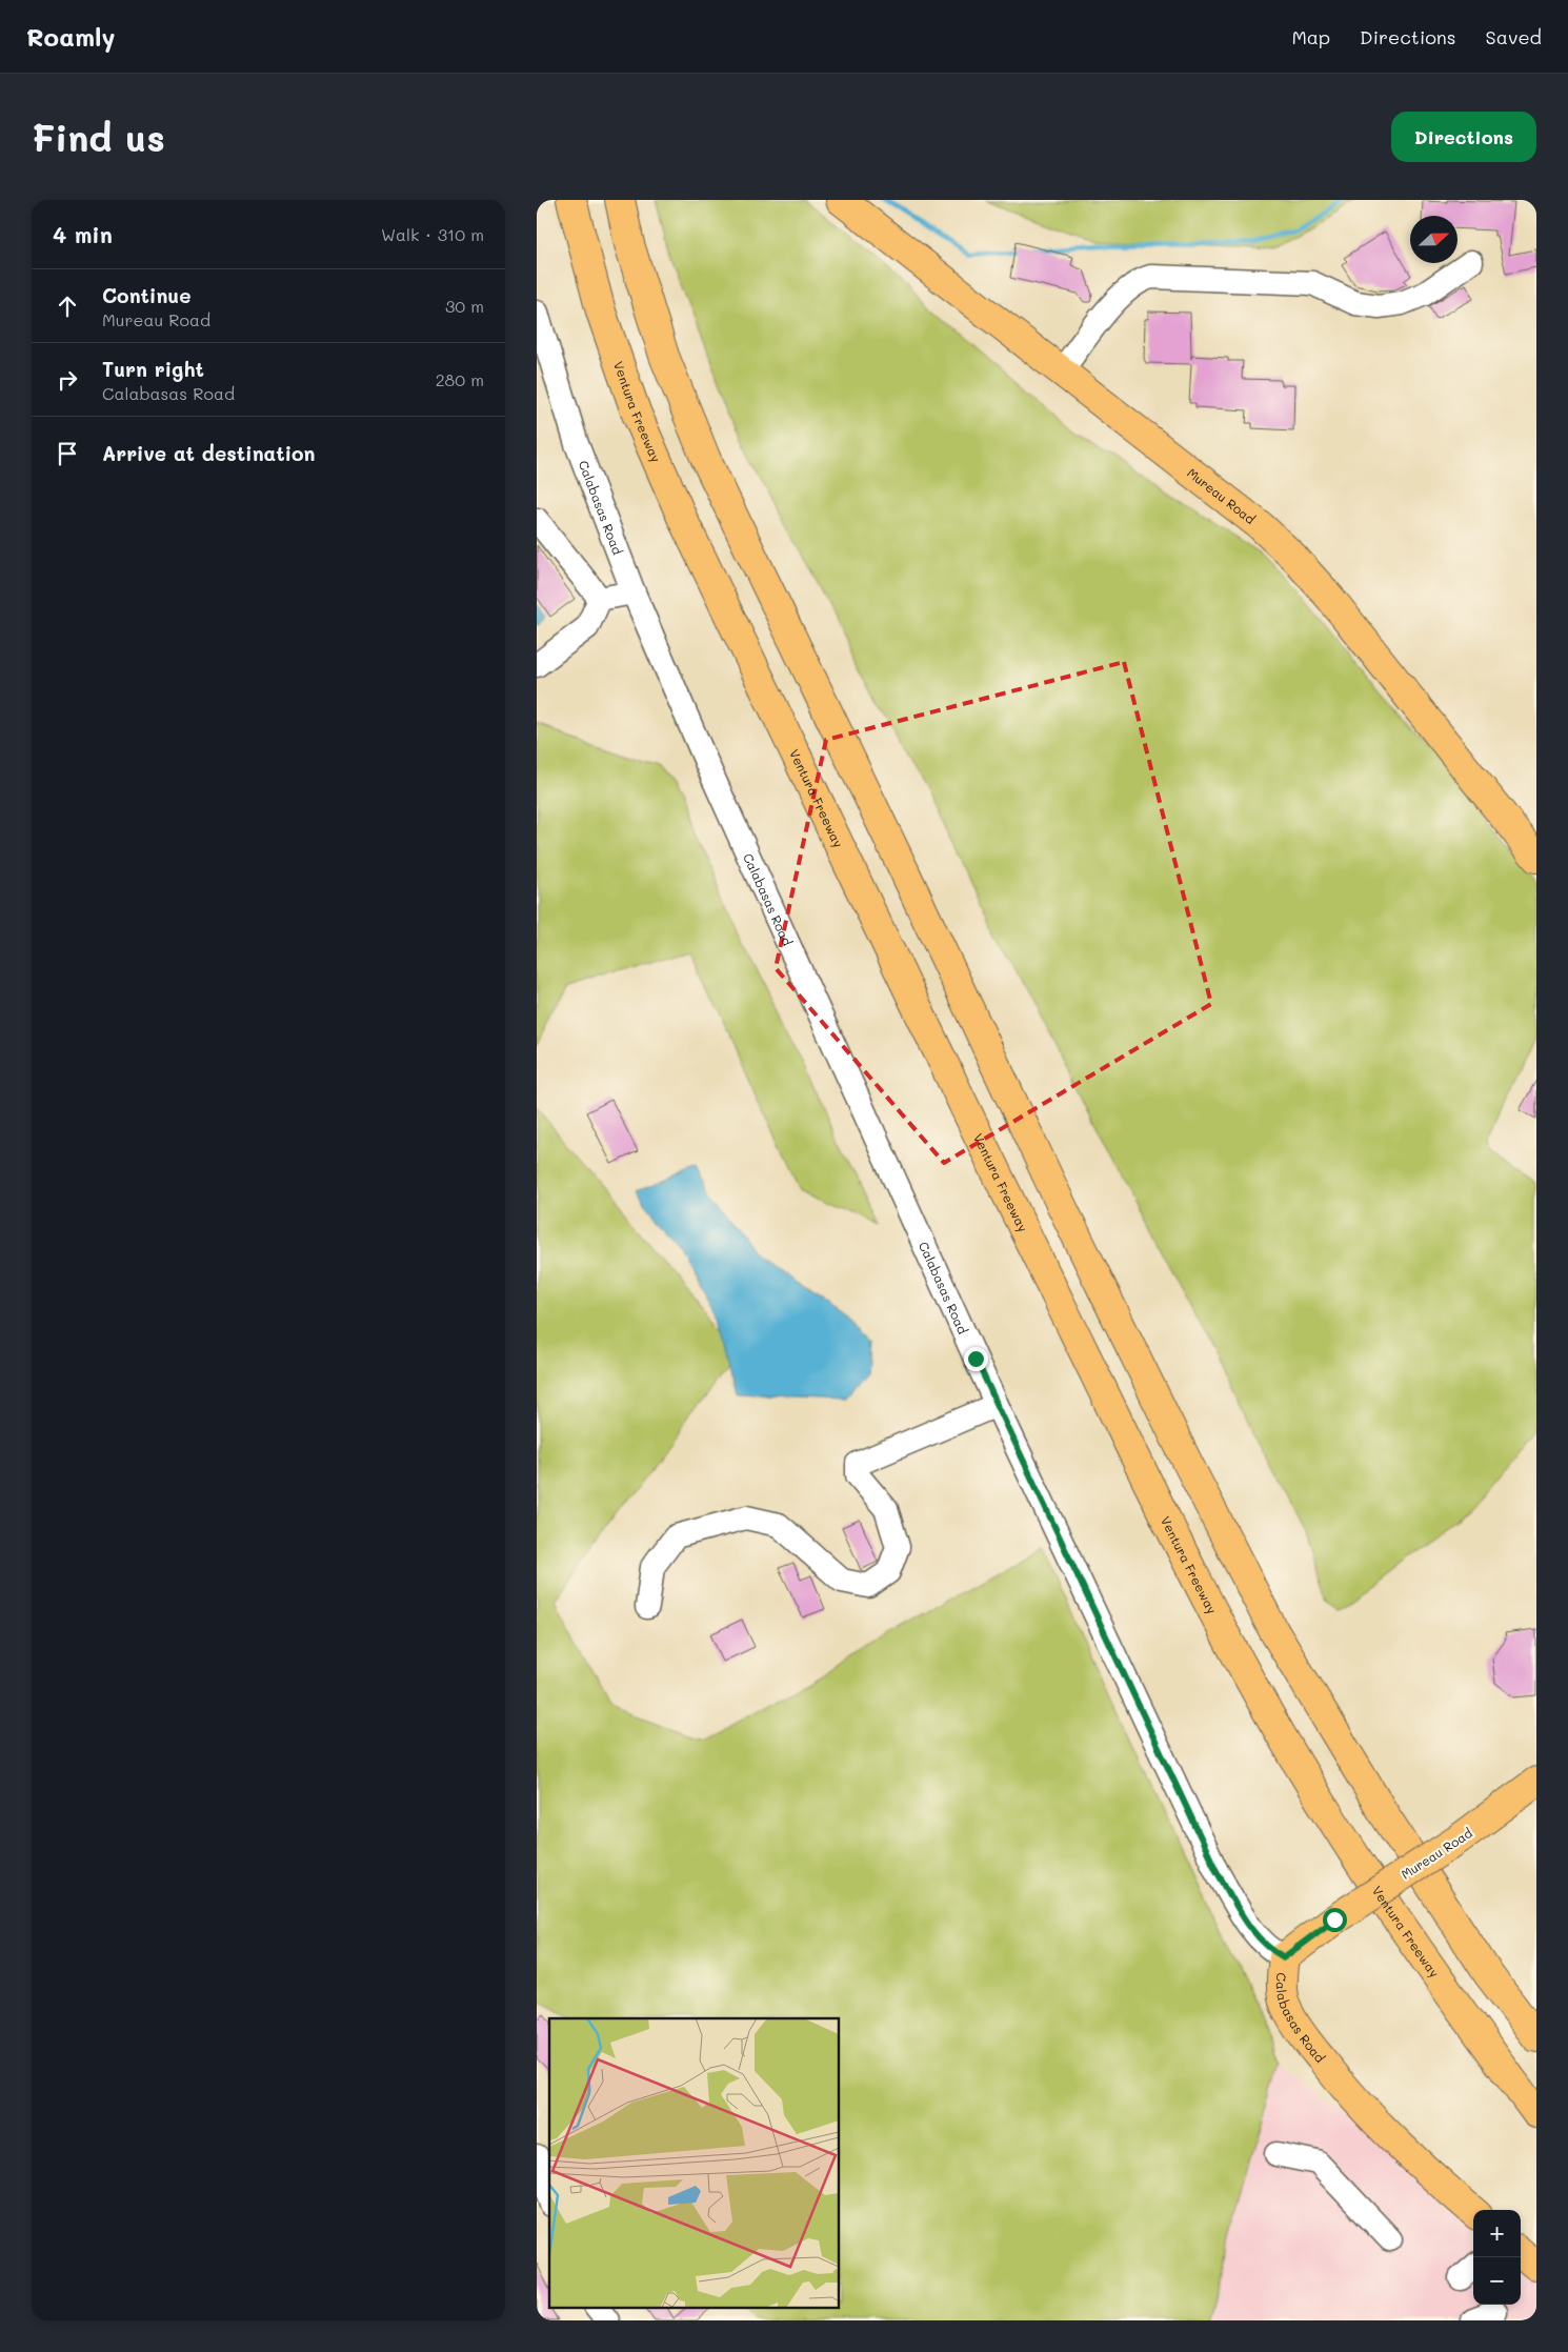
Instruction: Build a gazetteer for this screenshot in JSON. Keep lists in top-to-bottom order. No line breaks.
{"streets":{"main road":["Ventura Freeway","Mureau Road","Calabasas Road"]},"crossings":[["Mureau Road","Calabasas Road"]],"north":"right","page":{"header":"Roamly","nav":["Map","Directions","Saved"],"buttons":"Directions","title":"Find us","heading":["4 min","Walk · 310 m"],"list":[["Continue","Mureau Road","30 m"],["Turn right","Calabasas Road","280 m"],"Arrive at destination"],"map_buttons":["+","−"]}}
